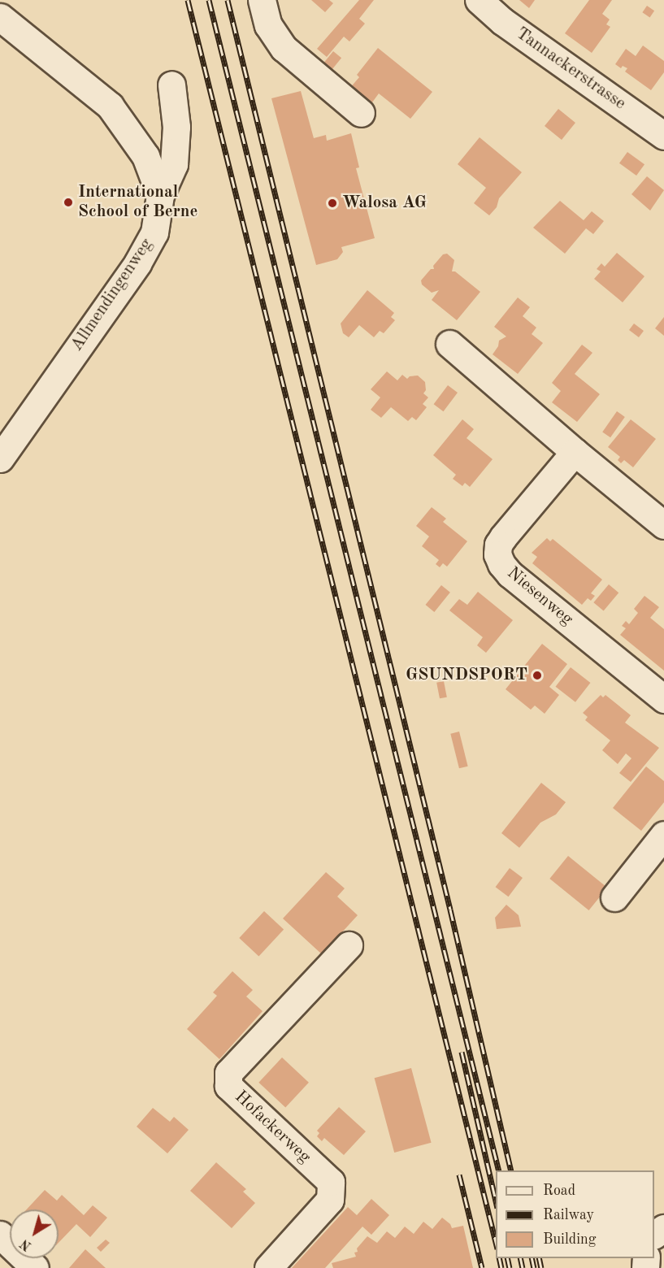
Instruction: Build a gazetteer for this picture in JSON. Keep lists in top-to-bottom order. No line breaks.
{"streets":{"street":["Tannackerstrasse","Allmendingenweg","Niesenweg","Hofackerweg"]},"places":["International School of Berne","Walosa AG","GSUNDSPORT"],"legend":["Road","Railway","Building"],"north":"bottom left"}
